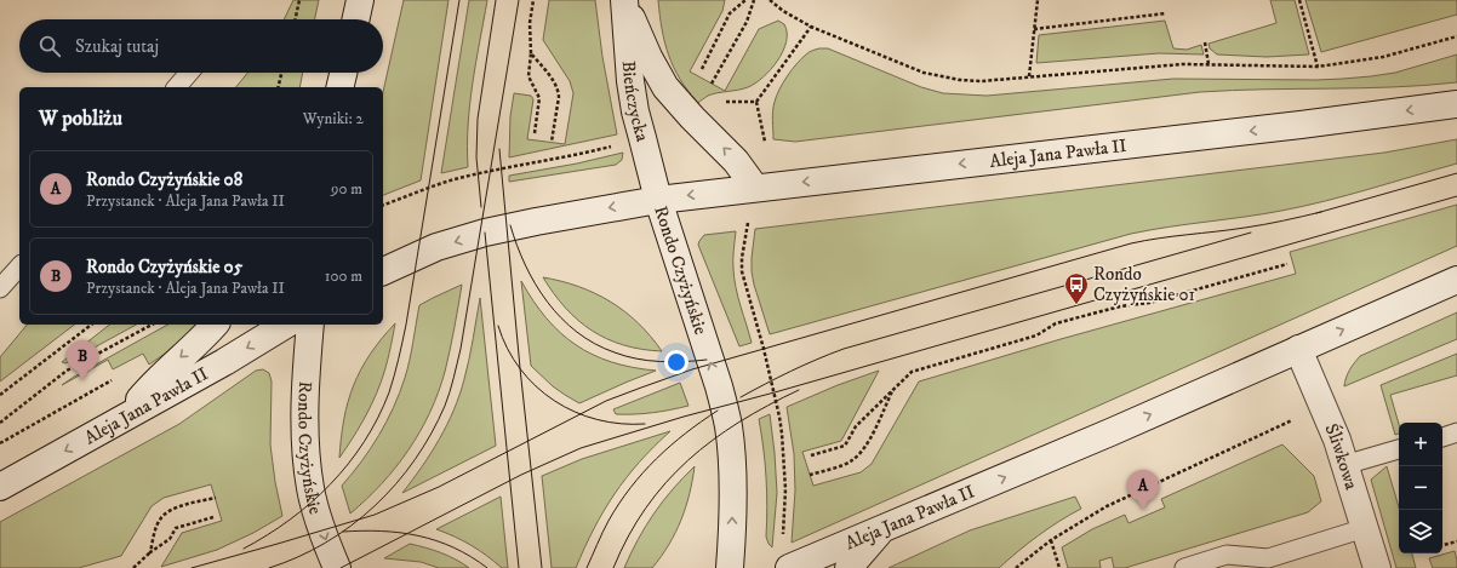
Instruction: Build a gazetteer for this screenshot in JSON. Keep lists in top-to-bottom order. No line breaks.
{"streets":{"main road":["Bieńczycka","Aleja Jana Pawła II","Rondo Czyżyńskie","Śliwkowa"]},"crossings":[["Bieńczycka","Aleja Jana Pawła II"],["Bieńczycka","Rondo Czyżyńskie"],["Aleja Jana Pawła II","Rondo Czyżyńskie"],["Aleja Jana Pawła II","Śliwkowa"]],"places":{"bus stop":["Rondo Czyżyńskie 01"]},"page":{"search":"Szukaj tutaj","heading":["W pobliżu","Wyniki: 2"],"list":[{"mark":"A","name":"Rondo Czyżyńskie 08","note":"Przystanek · Aleja Jana Pawła II","value":"90 m"},{"mark":"B","name":"Rondo Czyżyńskie 05","note":"Przystanek · Aleja Jana Pawła II","value":"100 m"}],"pins":["B","A"],"map_buttons":["+","−"]}}
